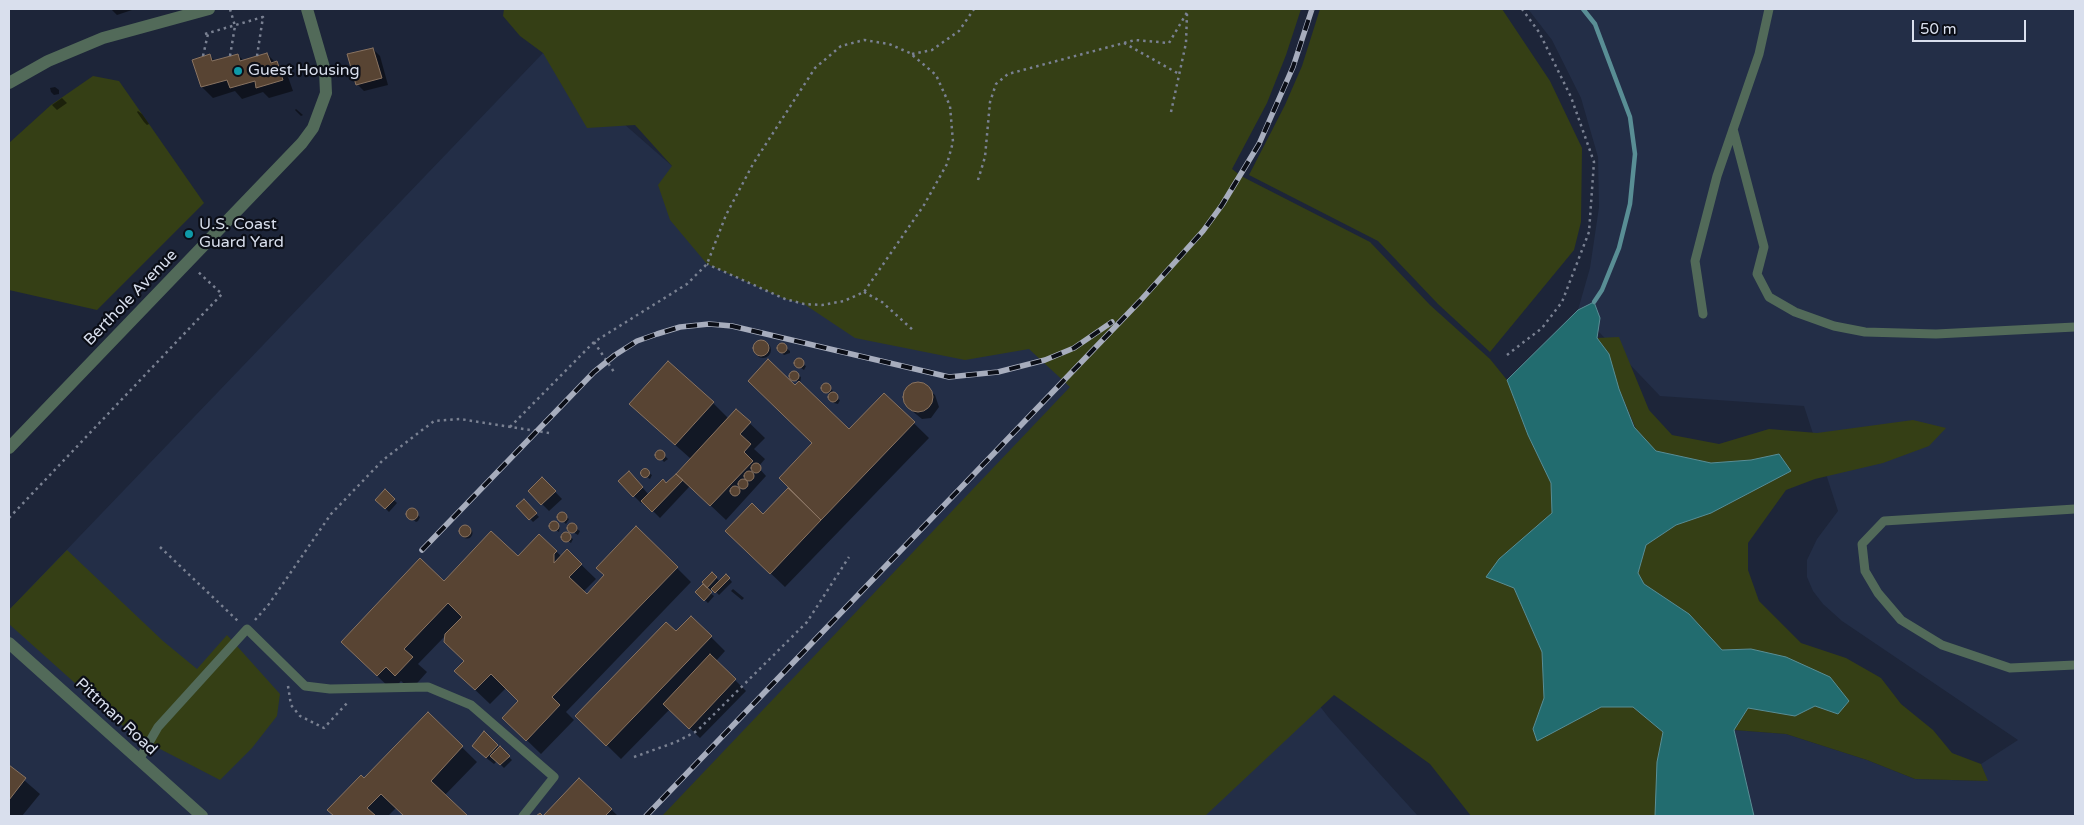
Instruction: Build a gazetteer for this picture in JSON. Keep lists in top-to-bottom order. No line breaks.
{"streets":{"street":["Berthole Avenue","Pittman Road"]},"places":["Guest Housing","U.S. Coast Guard Yard"],"scale_bar":"50 m"}
